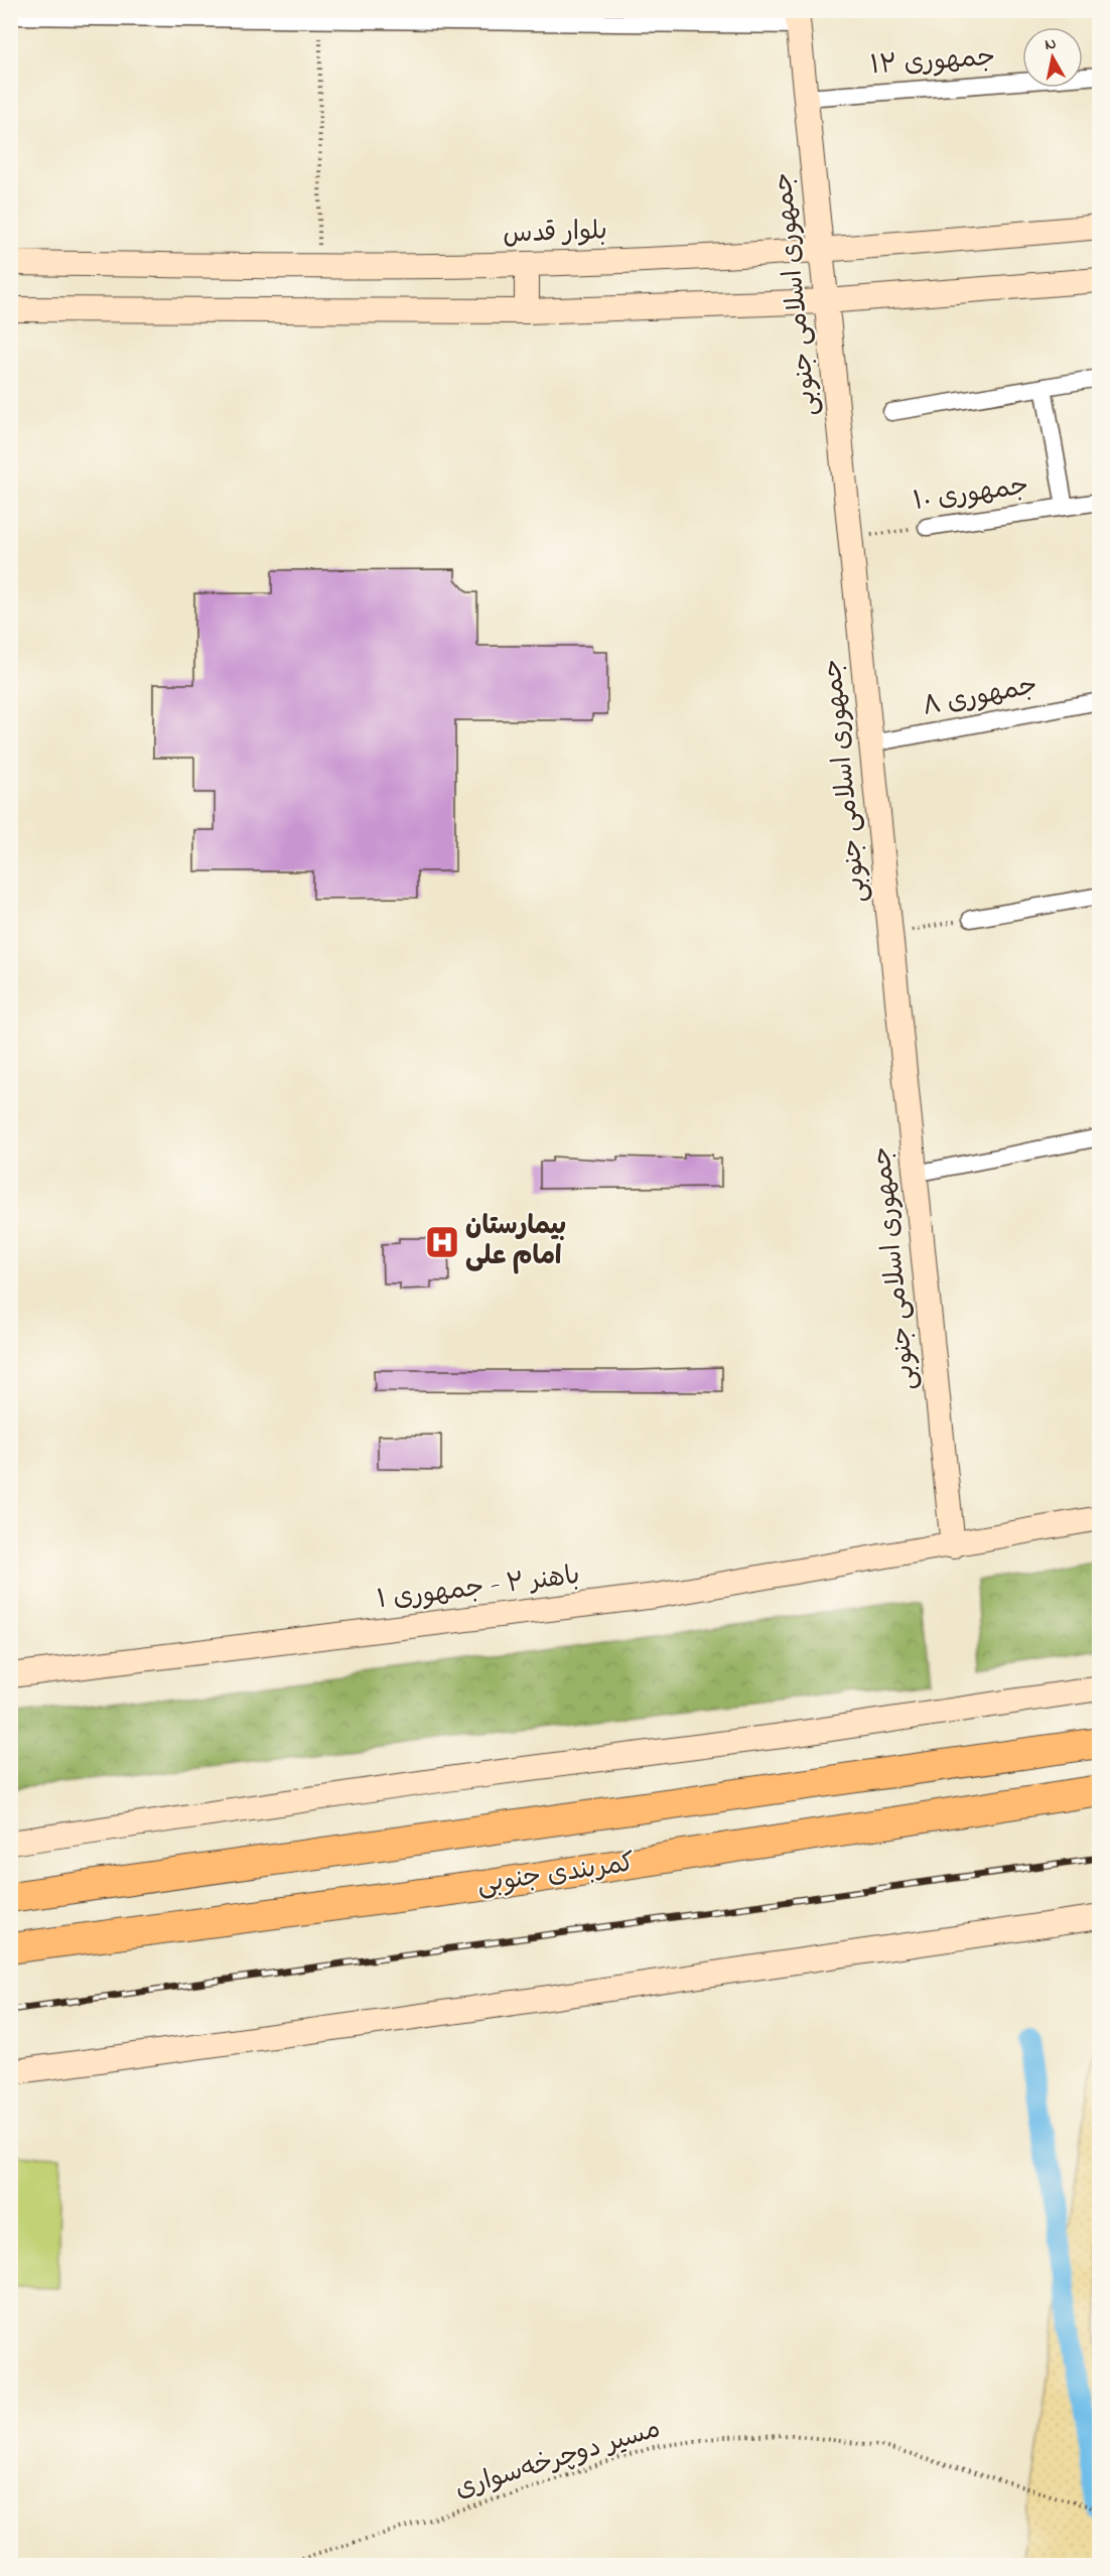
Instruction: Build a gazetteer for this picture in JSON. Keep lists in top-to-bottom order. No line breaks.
{"streets":{"highway":["کمربندی جنوبی"],"main road":["بلوار قدس","جمهوری اسلامی جنوبی","باهنر ۲ - جمهوری ۱"],"street":["جمهوری ۱۲","جمهوری ۱۰","جمهوری ۸"],"path":["مسیر دوچرخه‌سواری"]},"crossings":[["جمهوری ۱۲","جمهوری اسلامی جنوبی"],["بلوار قدس","جمهوری اسلامی جنوبی"],["جمهوری اسلامی جنوبی","جمهوری ۱۰"],["جمهوری اسلامی جنوبی","جمهوری ۸"],["جمهوری اسلامی جنوبی","باهنر ۲ - جمهوری ۱"]],"places":{"hospital":["بیمارستان امام علی"]},"north":"top"}
